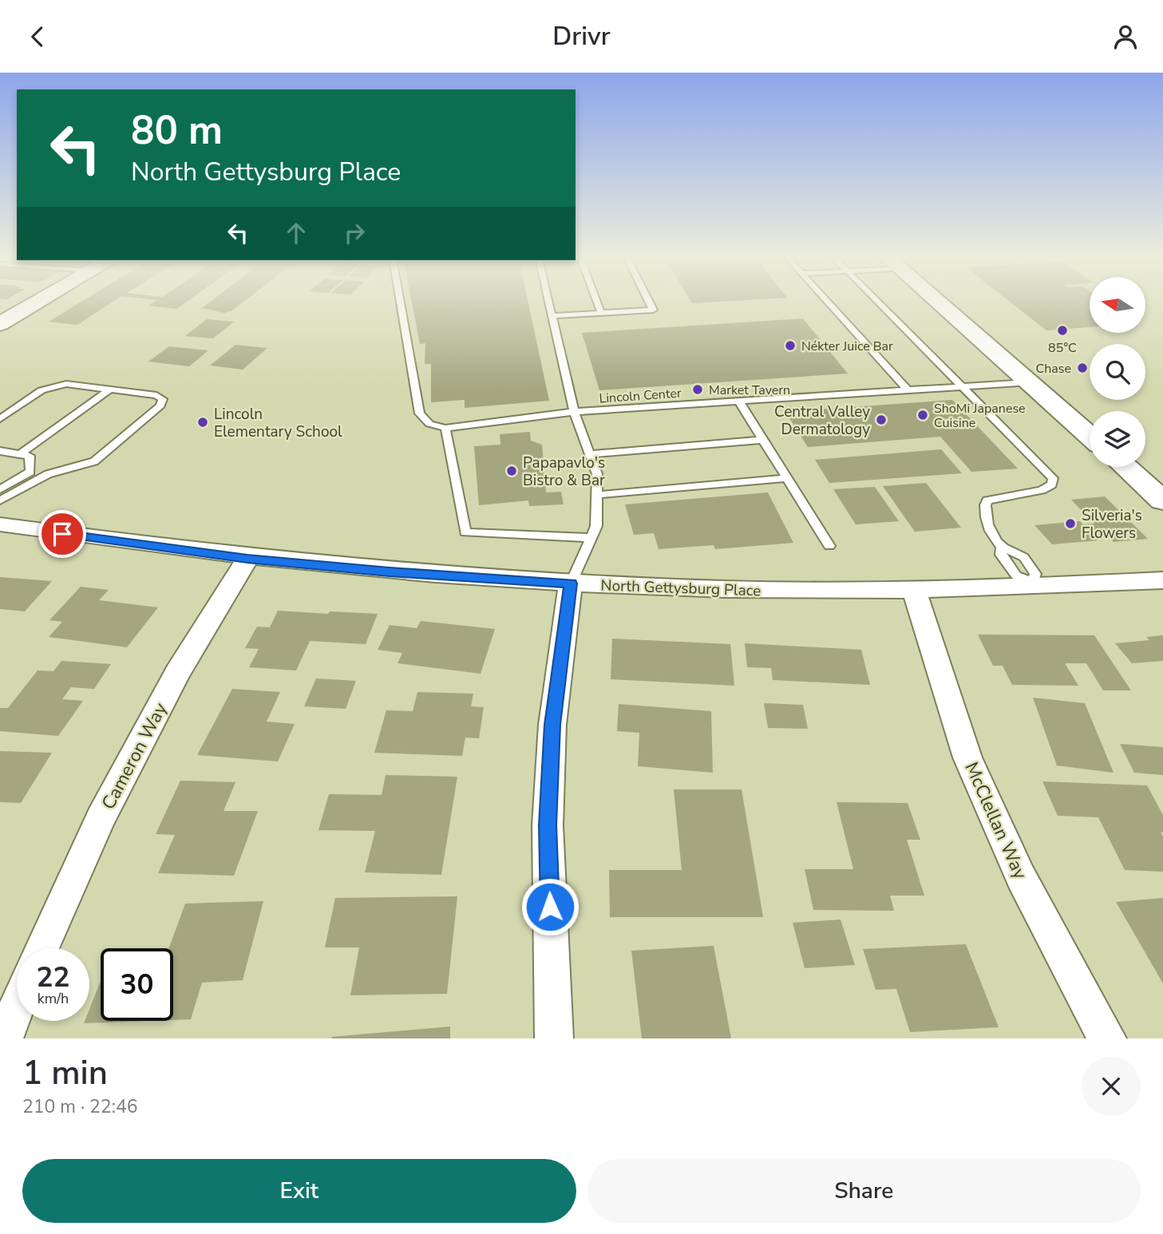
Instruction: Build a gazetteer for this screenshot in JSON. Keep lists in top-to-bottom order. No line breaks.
{"streets":{"street":["North Gettysburg Place","Cameron Way","McClellan Way"],"lane":["Lincoln Center"]},"crossings":[["North Gettysburg Place","Cameron Way"],["North Gettysburg Place","McClellan Way"]],"places":["85°C","Nékter Juice Bar","Chase","Market Tavern","ShoMi Japanese Cuisine","Central Valley Dermatology","Lincoln Elementary School","Papapavlo's Bistro & Bar","Silveria's Flowers"],"north":"left","page":{"header":"Drivr","turn":["80 m","North Gettysburg Place"],"speed":"22 km/h","limit":"30","heading":["1 min","210 m · 22:46"],"buttons":["Exit","Share"]}}
